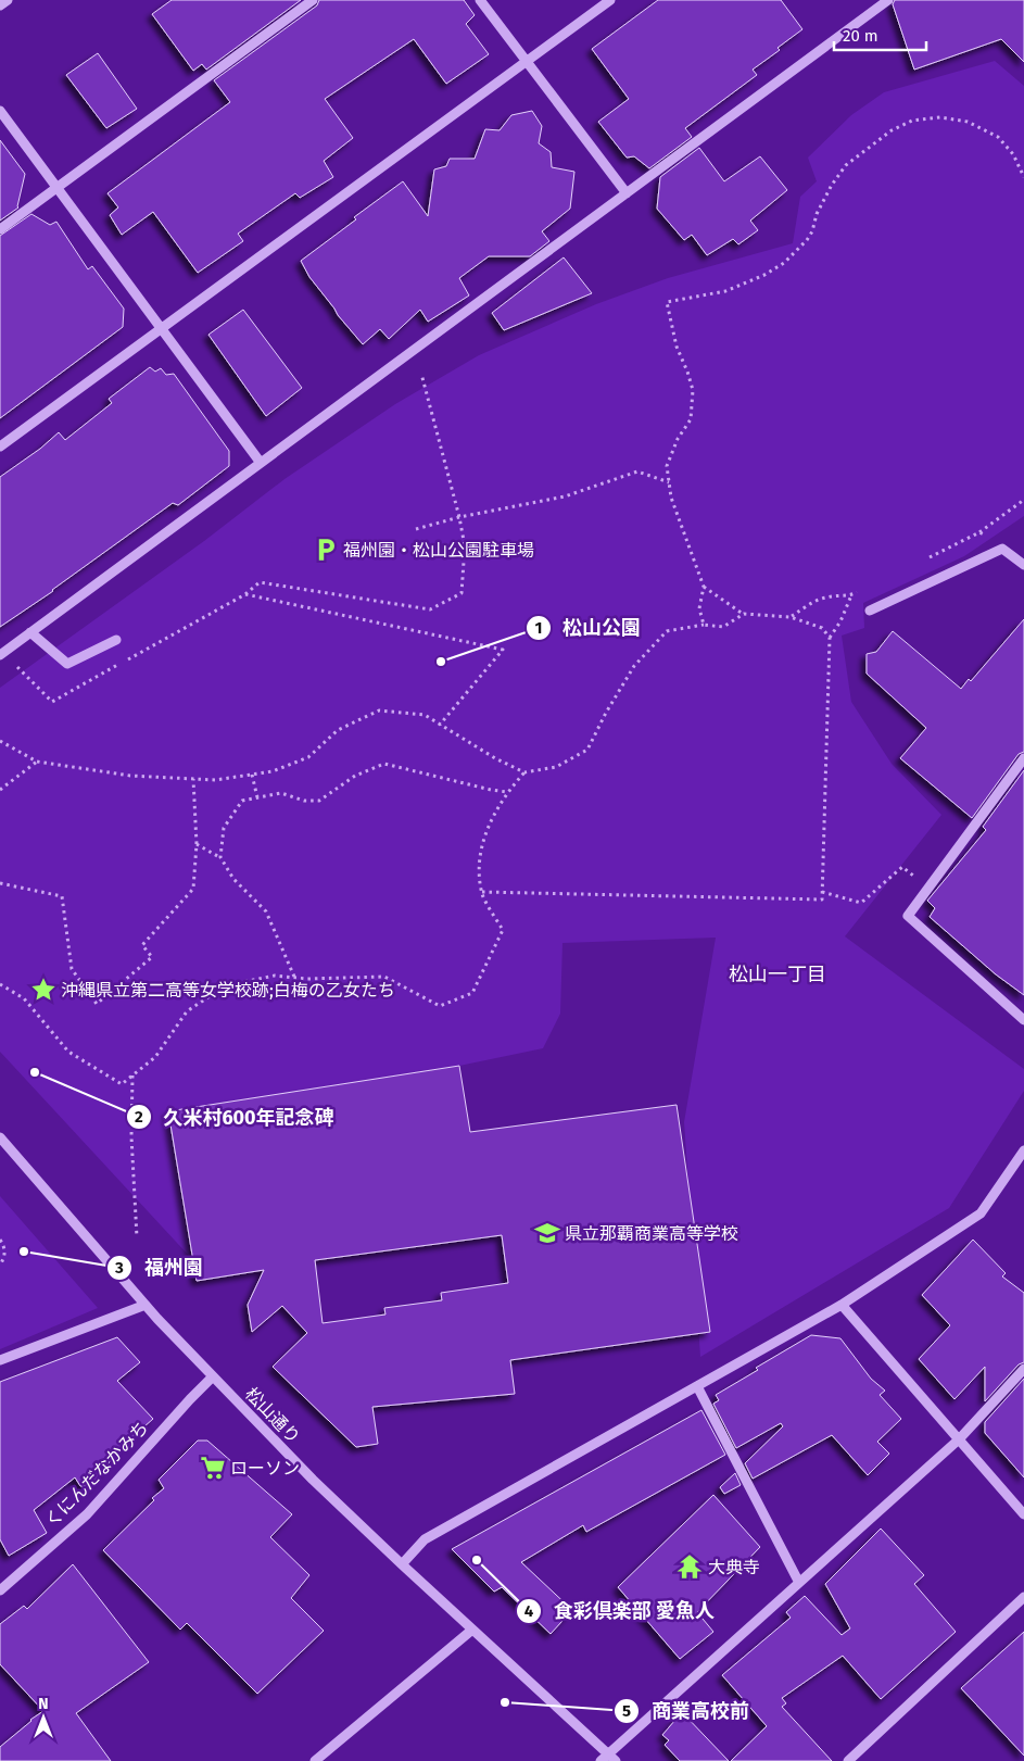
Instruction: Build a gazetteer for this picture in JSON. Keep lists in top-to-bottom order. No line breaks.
{"streets":{"street":["松山通り","くにんだなかみち"]},"crossings":[["松山通り","くにんだなかみち"]],"districts":["松山一丁目"],"places":{"parking":["福州園・松山公園駐車場"],"other":["松山公園","久米村600年記念碑","福州園","食彩倶楽部 愛魚人","商業高校前"],"place":["沖縄県立第二高等女学校跡;白梅の乙女たち"],"school or university":["県立那覇商業高等学校"],"supermarket":["ローソン"],"temple":["大典寺"]},"scale_bar":"20 m","north":"top"}
